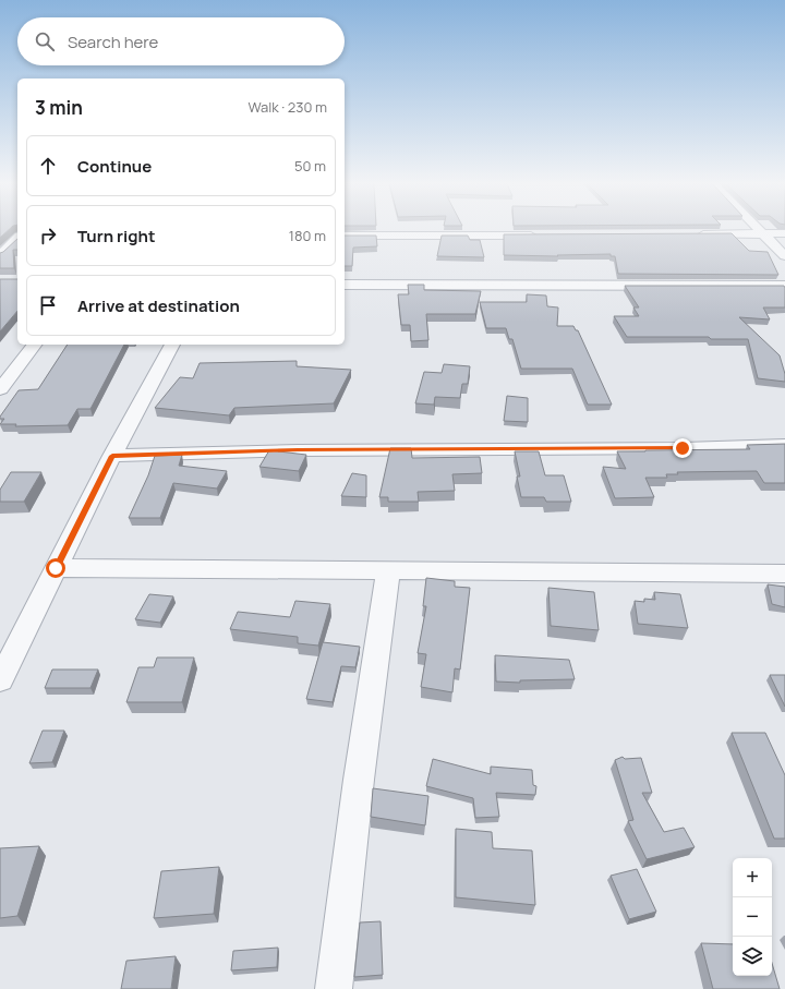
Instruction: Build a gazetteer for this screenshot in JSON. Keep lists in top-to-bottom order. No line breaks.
{"page":{"search":"Search here","heading":["3 min","Walk · 230 m"],"list":[["Continue","50 m"],["Turn right","180 m"],"Arrive at destination"],"map_buttons":["+","−"]}}
